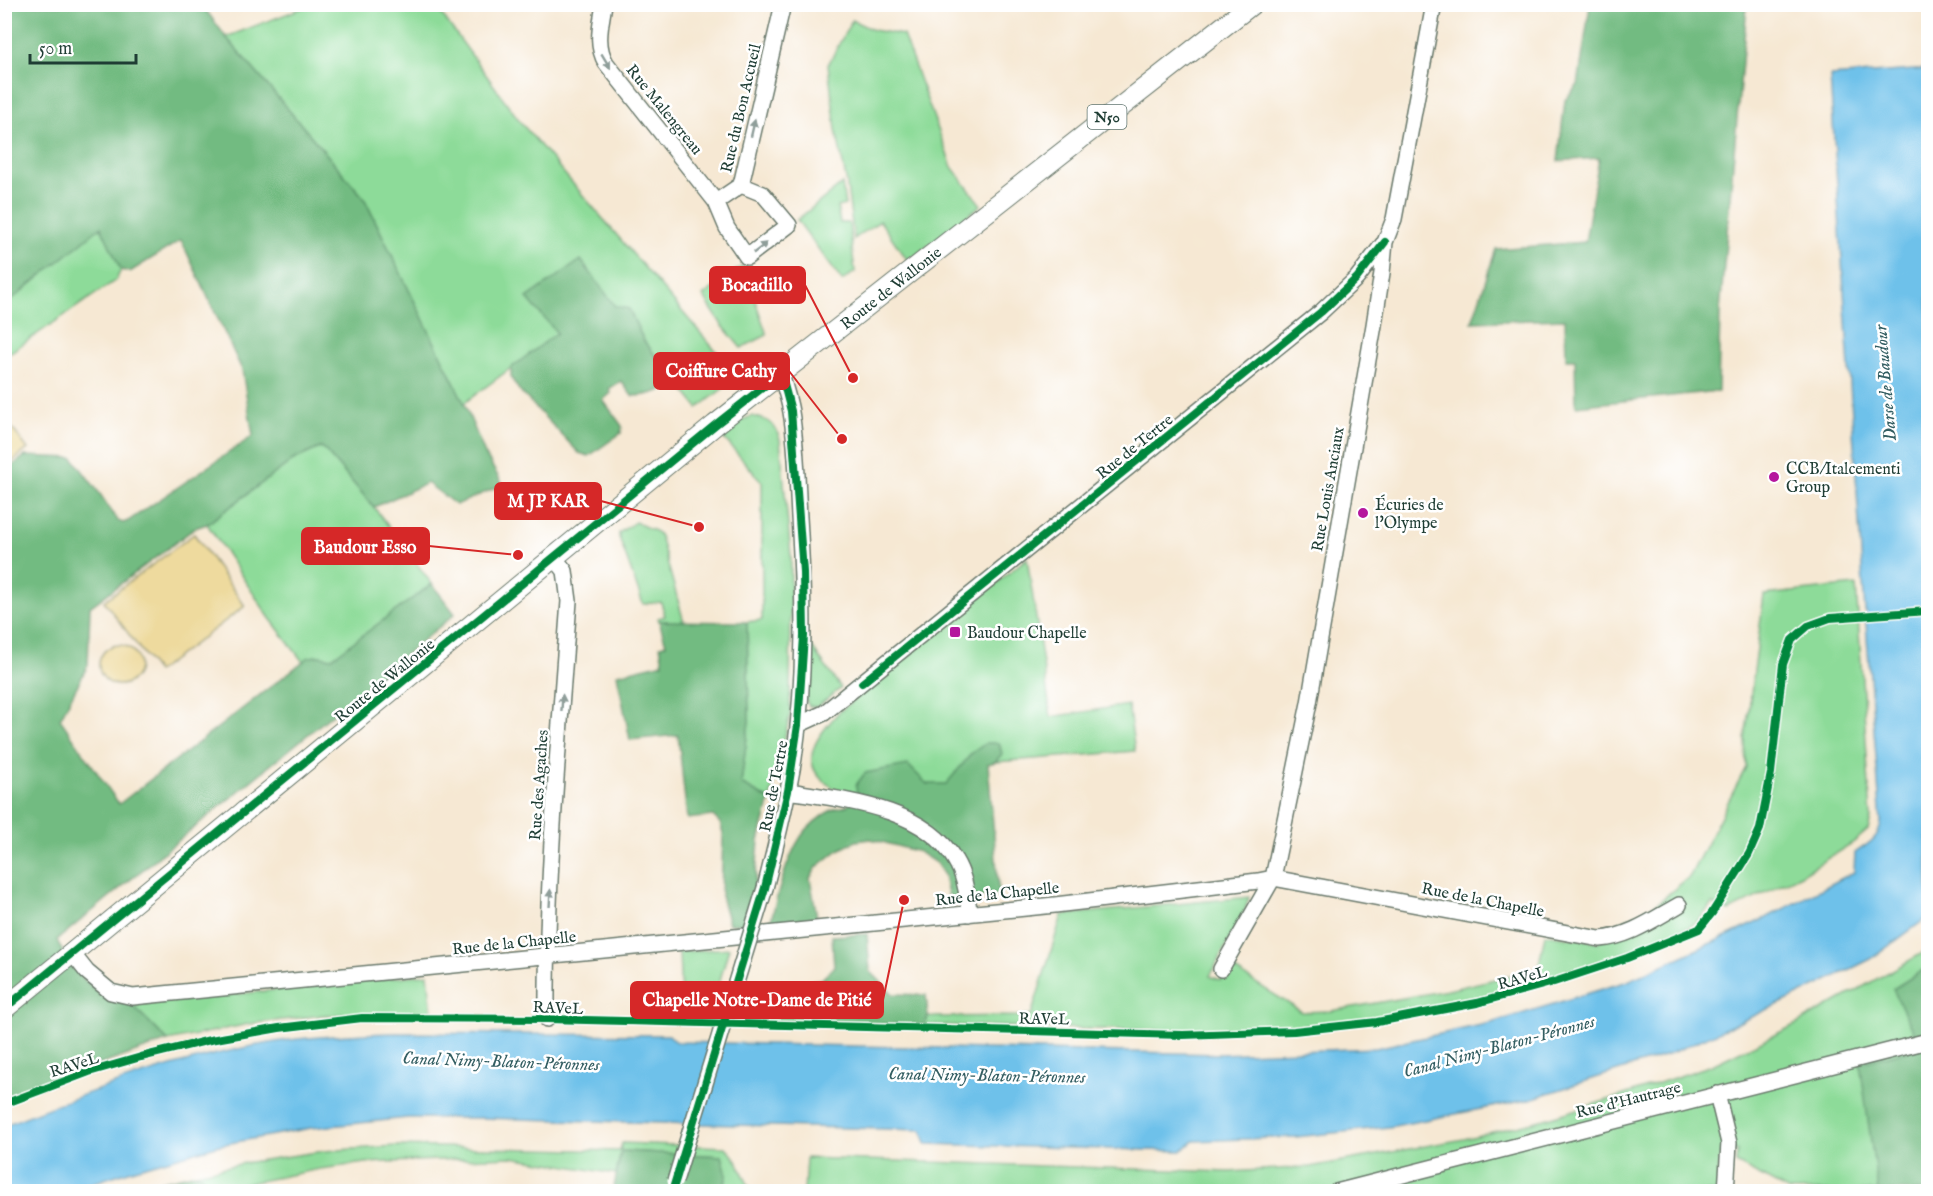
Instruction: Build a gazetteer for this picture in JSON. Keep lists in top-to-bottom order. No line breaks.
{"streets":{"main road":["N50","Route de Wallonie"],"street":["Rue du Bon Accueil","Rue Malengreau","Rue de Tertre","Rue Louis Anciaux","Rue des Agaches","Rue de la Chapelle","Rue d'Hautrage"],"cycle path":["RAVeL"]},"crossings":[["Rue du Bon Accueil","Rue Malengreau"],["Route de Wallonie","Rue de Tertre"],["Route de Wallonie","Rue des Agaches"],["Route de Wallonie","Rue de la Chapelle"],["Rue de Tertre","Rue Louis Anciaux"],["Rue Louis Anciaux","Rue de la Chapelle"],["Rue des Agaches","Rue de la Chapelle"]],"one_way":["Rue du Bon Accueil","Rue des Agaches"],"water":["Darse de Baudour","Canal Nimy-Blaton-Péronnes"],"places":{"other":["Bocadillo","Coiffure Cathy","CCB/Italcementi Group","Écuries de l'Olympe","M JP KAR","Baudour Esso","Chapelle Notre-Dame de Pitié"],"transit":["Baudour Chapelle"]},"scale_bar":"50 m"}
